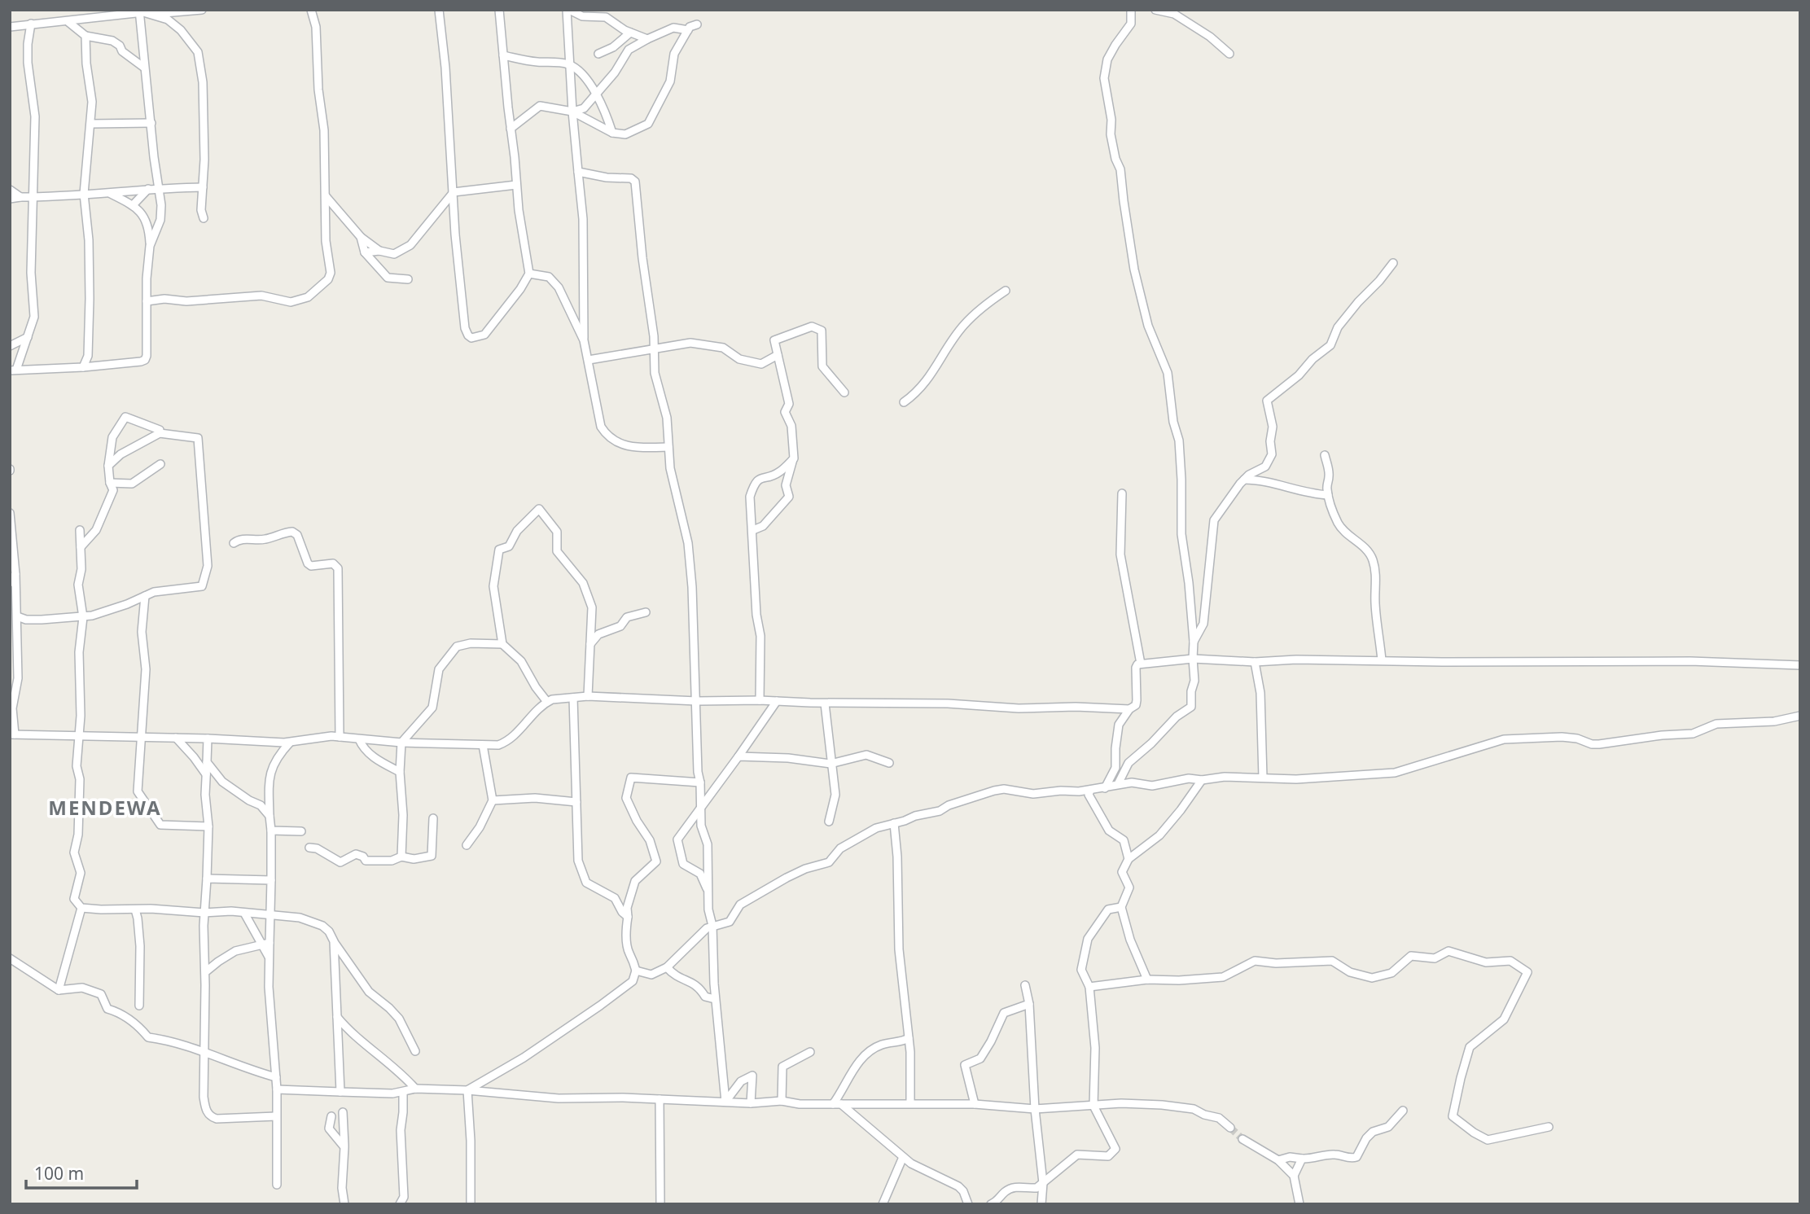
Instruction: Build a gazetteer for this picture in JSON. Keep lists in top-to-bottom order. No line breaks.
{"districts":["MENDEWA"],"scale_bar":"100 m"}
